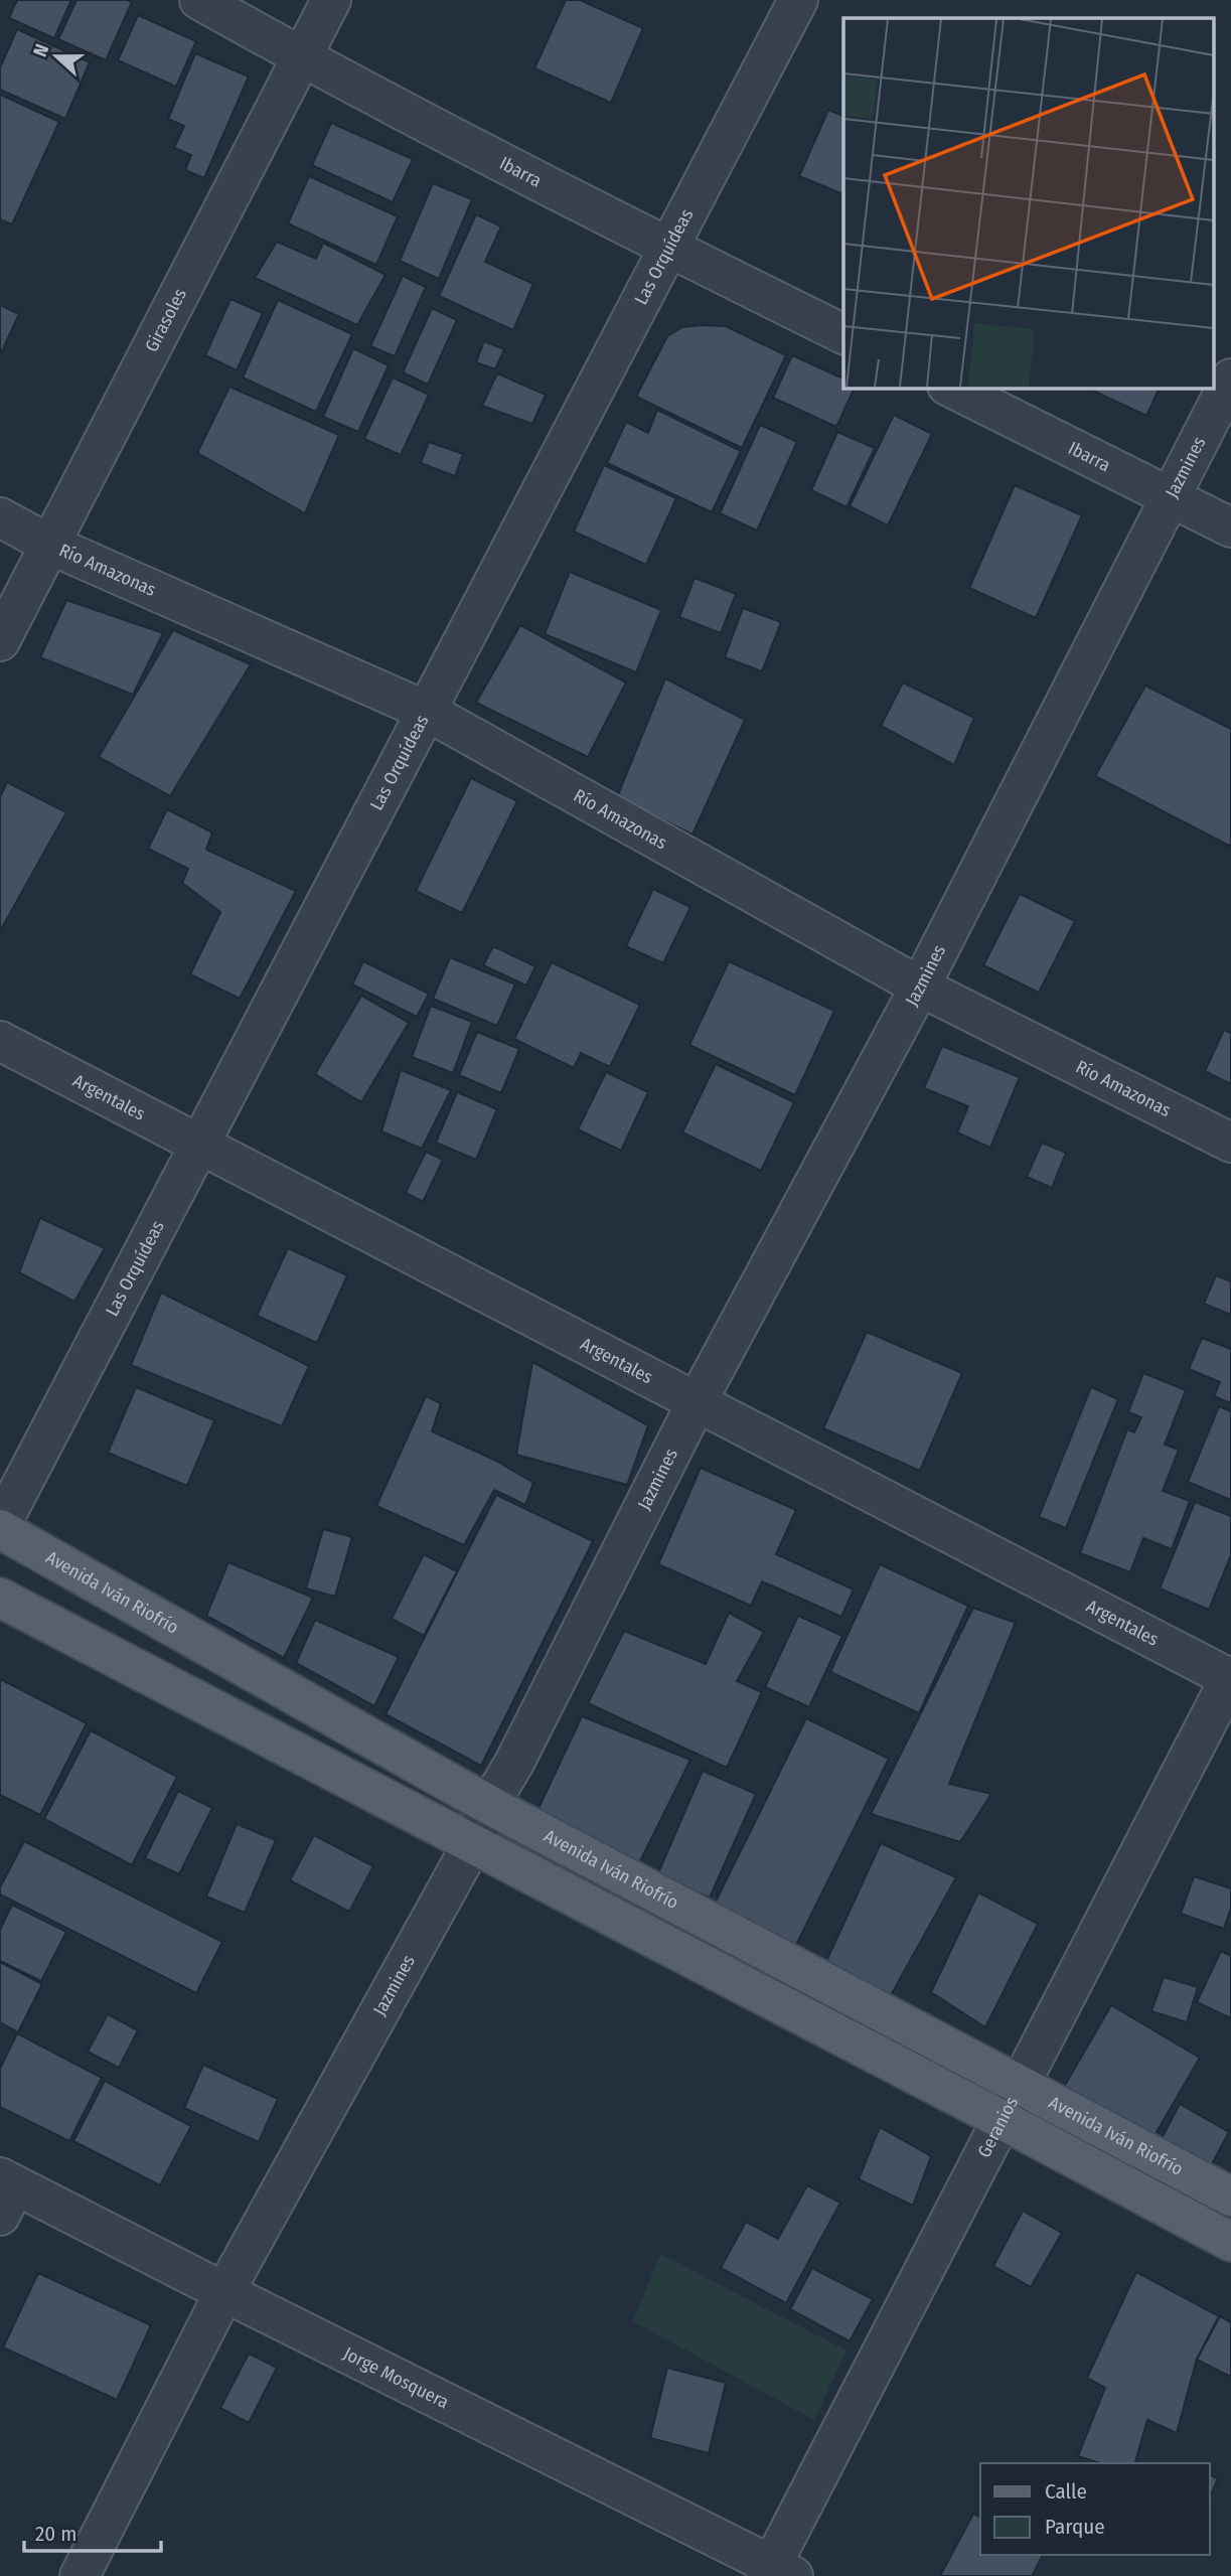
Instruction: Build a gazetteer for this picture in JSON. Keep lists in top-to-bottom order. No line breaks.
{"streets":{"main road":["Avenida Iván Riofrío"],"street":["Ibarra","Las Orquídeas","Girasoles","Jazmines","Río Amazonas","Argentales","Geranios","Jorge Mosquera"]},"crossings":[["Ibarra","Las Orquídeas"],["Ibarra","Girasoles"],["Ibarra","Jazmines"],["Las Orquídeas","Río Amazonas"],["Las Orquídeas","Argentales"],["Las Orquídeas","Avenida Iván Riofrío"],["Girasoles","Río Amazonas"],["Jazmines","Río Amazonas"],["Jazmines","Argentales"],["Jazmines","Avenida Iván Riofrío"],["Jazmines","Jorge Mosquera"],["Argentales","Geranios"],["Avenida Iván Riofrío","Geranios"],["Geranios","Jorge Mosquera"]],"legend":["Calle","Parque"],"scale_bar":"20 m","north":"left"}
